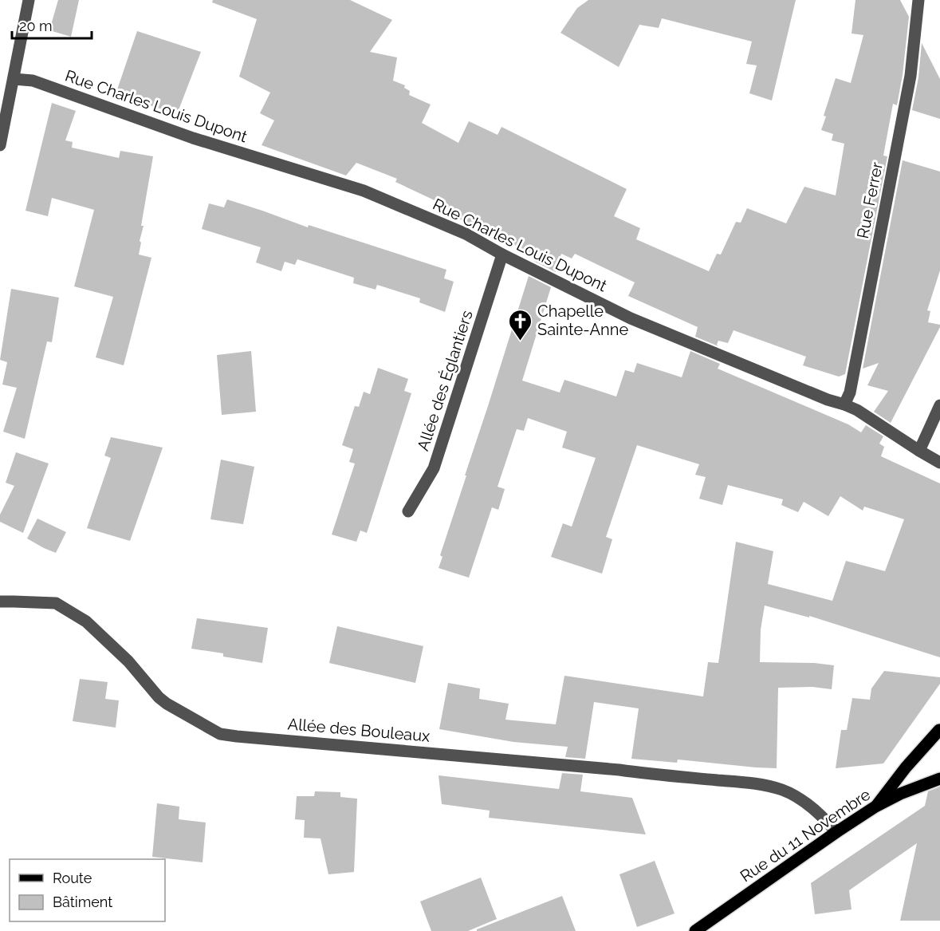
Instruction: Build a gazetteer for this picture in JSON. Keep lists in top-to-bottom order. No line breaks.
{"streets":{"main road":["Rue du 11 Novembre"],"street":["Rue Charles Louis Dupont","Rue Ferrer","Allée des Églantiers","Allée des Bouleaux"]},"crossings":[["Rue Charles Louis Dupont","Rue Ferrer"],["Rue Charles Louis Dupont","Allée des Églantiers"],["Allée des Bouleaux","Rue du 11 Novembre"]],"places":{"church":["Chapelle Sainte-Anne"]},"legend":["Route","Bâtiment"],"scale_bar":"20 m"}
